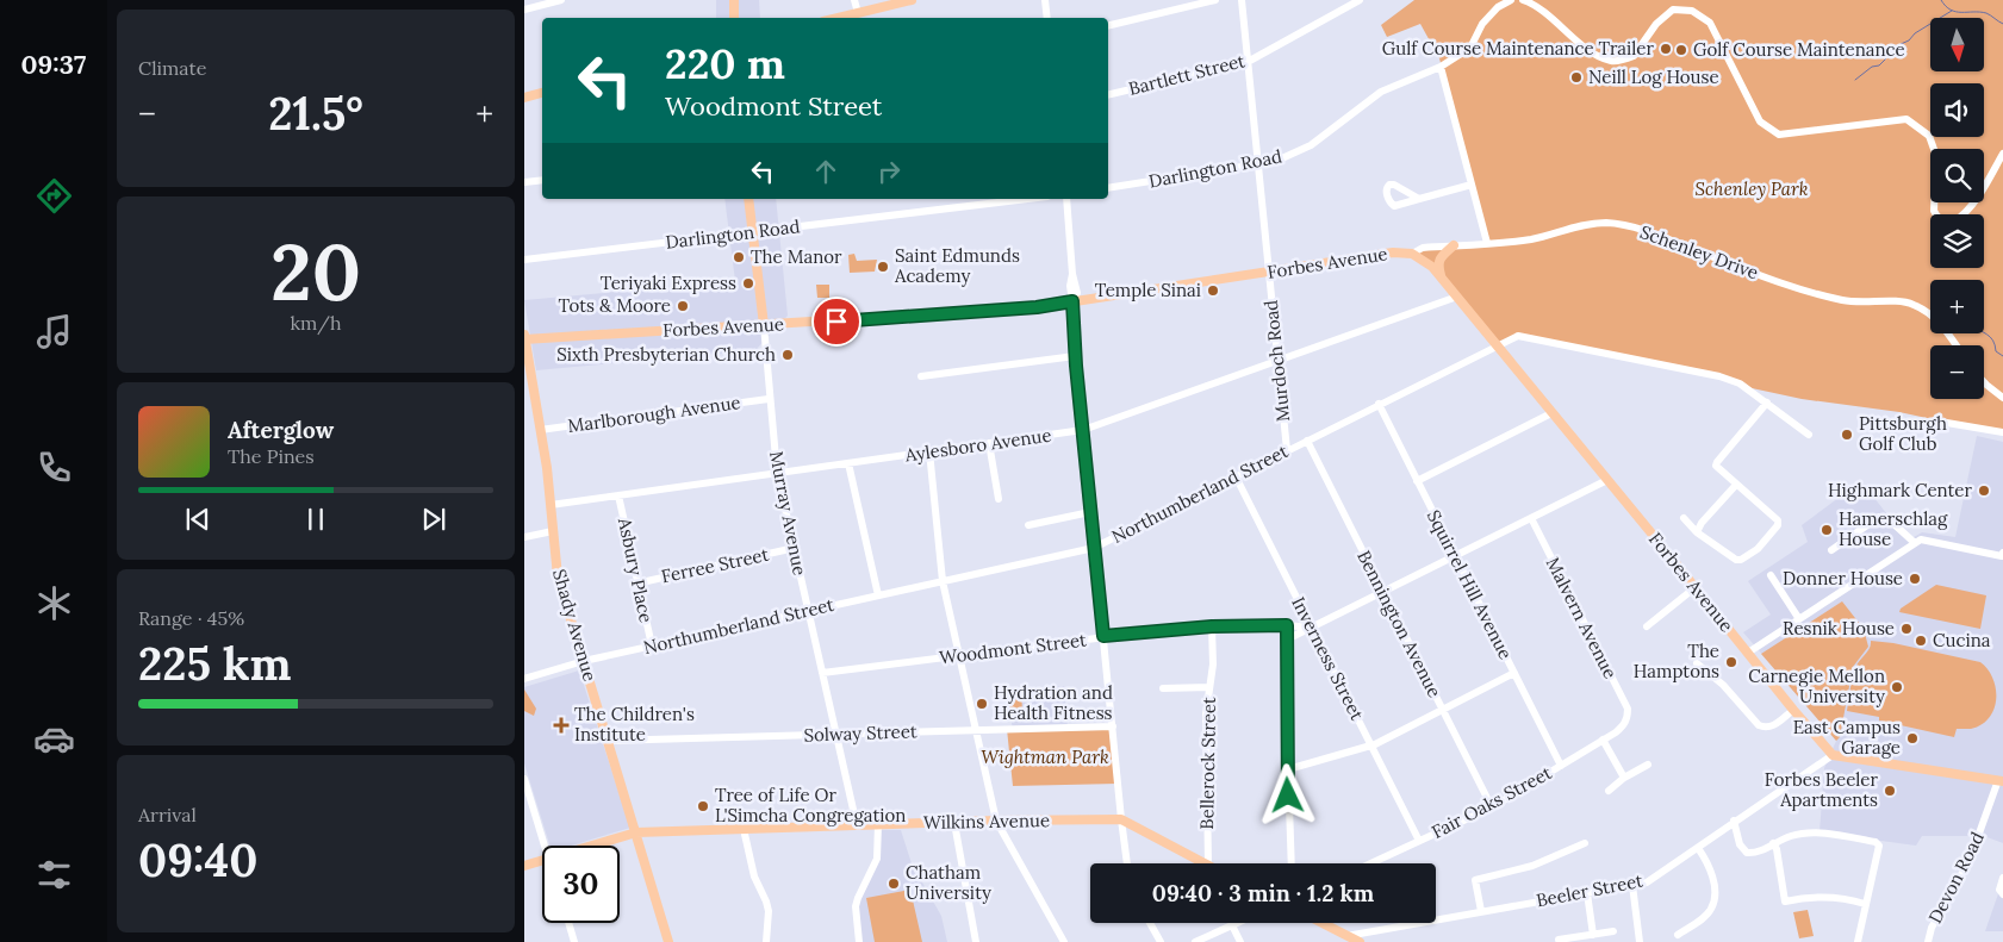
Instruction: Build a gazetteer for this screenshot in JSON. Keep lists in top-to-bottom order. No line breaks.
{"streets":{"main road":["Forbes Avenue","Murray Avenue","Shady Avenue","Wilkins Avenue"],"street":["Bartlett Street","Darlington Road","Schenley Drive","Murdoch Road","Marlborough Avenue","Aylesboro Avenue","Northumberland Street","Ferree Street","Asbury Place","Squirrel Hill Avenue","Malvern Avenue","Bennington Avenue","Woodmont Street","Inverness Street","Solway Street","Bellerock Street","Fair Oaks Street","Devon Road","Beeler Street"]},"crossings":[["Bartlett Street","Murdoch Road"],["Darlington Road","Murdoch Road"],["Darlington Road","Murray Avenue"],["Schenley Drive","Forbes Avenue"],["Forbes Avenue","Murdoch Road"],["Forbes Avenue","Aylesboro Avenue"],["Forbes Avenue","Northumberland Street"],["Forbes Avenue","Murray Avenue"],["Forbes Avenue","Shady Avenue"],["Forbes Avenue","Beeler Street"],["Murdoch Road","Aylesboro Avenue"],["Murdoch Road","Northumberland Street"],["Marlborough Avenue","Murray Avenue"],["Marlborough Avenue","Shady Avenue"],["Aylesboro Avenue","Murray Avenue"],["Aylesboro Avenue","Asbury Place"],["Aylesboro Avenue","Shady Avenue"],["Northumberland Street","Murray Avenue"],["Northumberland Street","Asbury Place"],["Northumberland Street","Squirrel Hill Avenue"],["Northumberland Street","Bennington Avenue"],["Northumberland Street","Shady Avenue"],["Northumberland Street","Inverness Street"],["Murray Avenue","Ferree Street"],["Murray Avenue","Woodmont Street"],["Murray Avenue","Solway Street"],["Murray Avenue","Wilkins Avenue"],["Ferree Street","Asbury Place"],["Squirrel Hill Avenue","Fair Oaks Street"],["Malvern Avenue","Fair Oaks Street"],["Bennington Avenue","Fair Oaks Street"],["Shady Avenue","Solway Street"],["Shady Avenue","Wilkins Avenue"],["Woodmont Street","Inverness Street"],["Woodmont Street","Bellerock Street"],["Inverness Street","Fair Oaks Street"]],"parks":["Schenley Park","Wightman Park"],"places":{"other":["Gulf Course Maintenance Trailer","Golf Course Maintenance","Neill Log House","The Manor","Saint Edmunds Academy","Teriyaki Express","Temple Sinai","Tots & Moore","Sixth Presbyterian Church","Pittsburgh Golf Club","Highmark Center","Hamerschlag House","Donner House","Resnik House","Cucina","The Hamptons","Carnegie Mellon University","Hydration and Health Fitness","East Campus Garage","Forbes Beeler Apartments","Tree of Life Or L'Simcha Congregation","Chatham University"],"health":["The Children's Institute"]},"north":"bottom","page":{"tabs":"09:37","tile":["Climate",["20","km/h"],["Range · 45%","225 km"],["Arrival","09:40"]],"map_buttons":["+","−"],"turn":["220 m","Woodmont Street"],"heat":["−","21.5°","+"],"song":["Afterglow","The Pines"],"limit":"30","trip":"09:40 · 3 min · 1.2 km"}}
